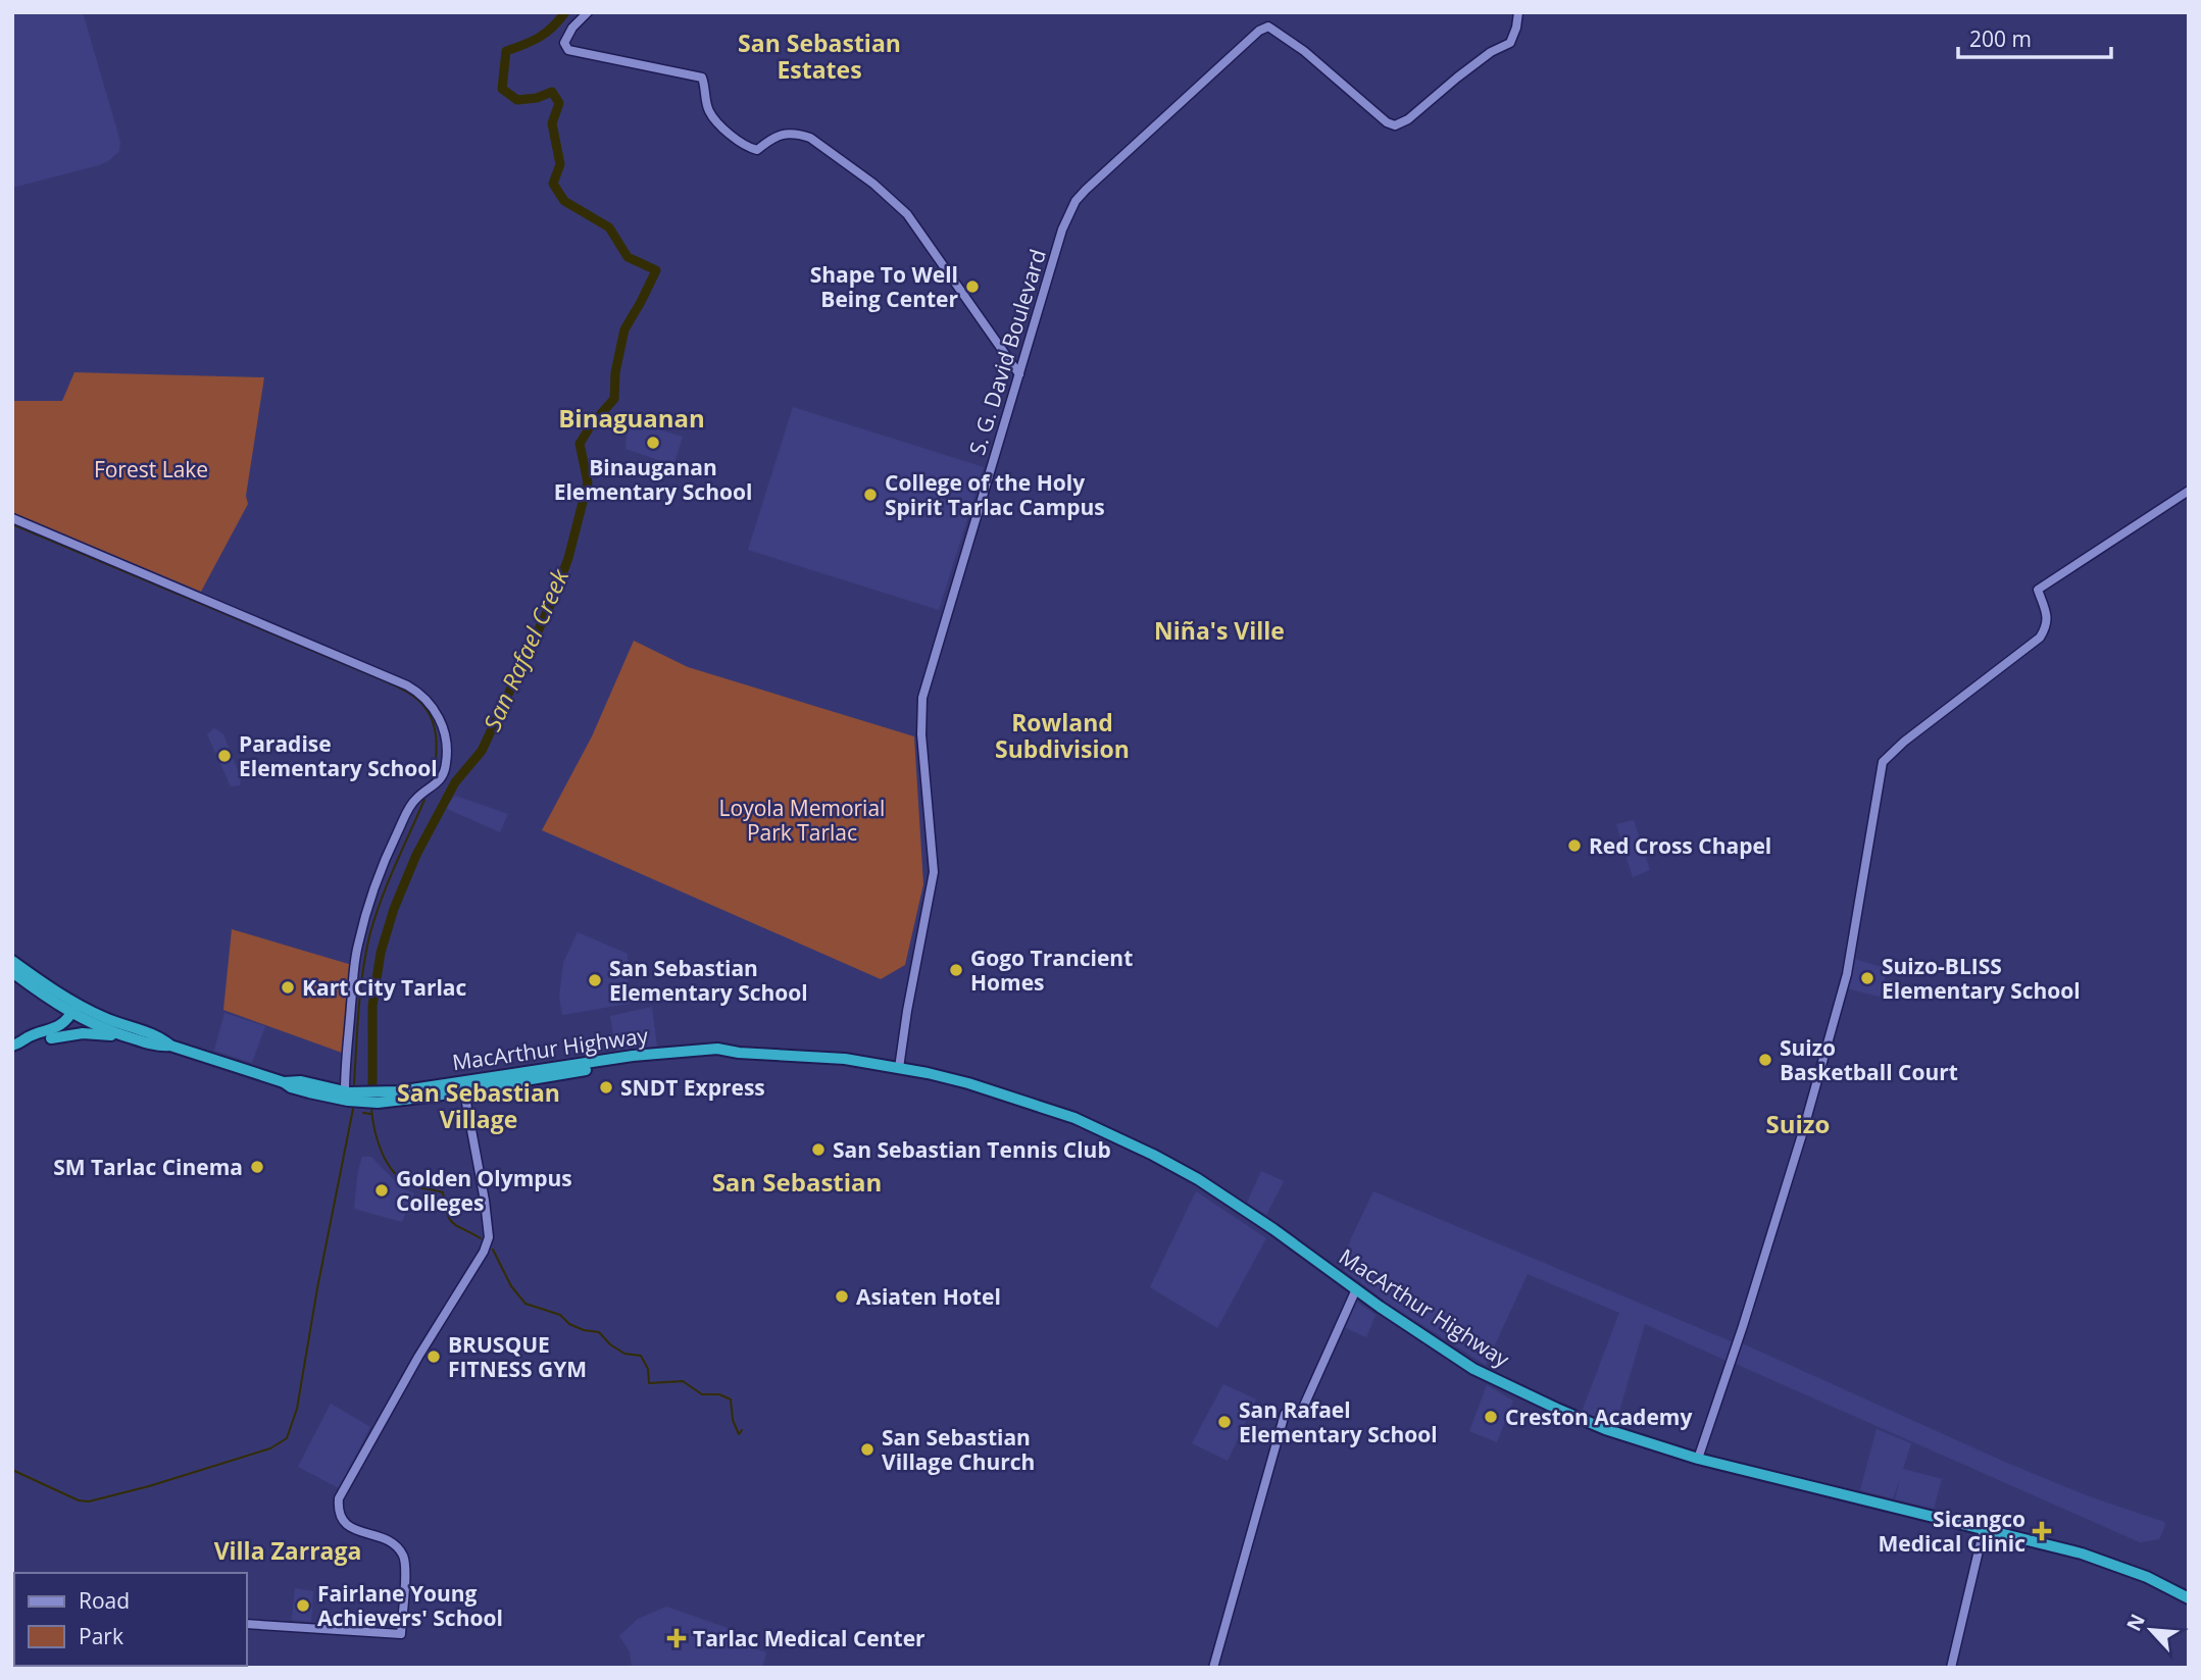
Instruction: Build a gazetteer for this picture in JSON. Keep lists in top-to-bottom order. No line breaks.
{"streets":{"highway":["MacArthur Highway"],"street":["S. G. David Boulevard"]},"crossings":[["S. G. David Boulevard","MacArthur Highway"]],"districts":["San Sebastian Estates","Binaguanan","Niña's Ville","Rowland Subdivision","San Sebastian Village","Suizo","San Sebastian","Villa Zarraga"],"water":["San Rafael Creek"],"parks":["Forest Lake","Loyola Memorial Park Tarlac"],"places":{"other":["Shape To Well Being Center","Binauganan Elementary School","College of the Holy Spirit Tarlac Campus","Paradise Elementary School","Red Cross Chapel","Gogo Trancient Homes","Suizo-BLISS Elementary School","San Sebastian Elementary School","Kart City Tarlac","Suizo Basketball Court","SNDT Express","San Sebastian Tennis Club","SM Tarlac Cinema","Golden Olympus Colleges","Asiaten Hotel","BRUSQUE FITNESS GYM","Creston Academy","San Rafael Elementary School","San Sebastian Village Church","Fairlane Young Achievers' School"],"health":["Sicangco Medical Clinic","Tarlac Medical Center"]},"legend":["Road","Park"],"scale_bar":"200 m","north":"top left"}
